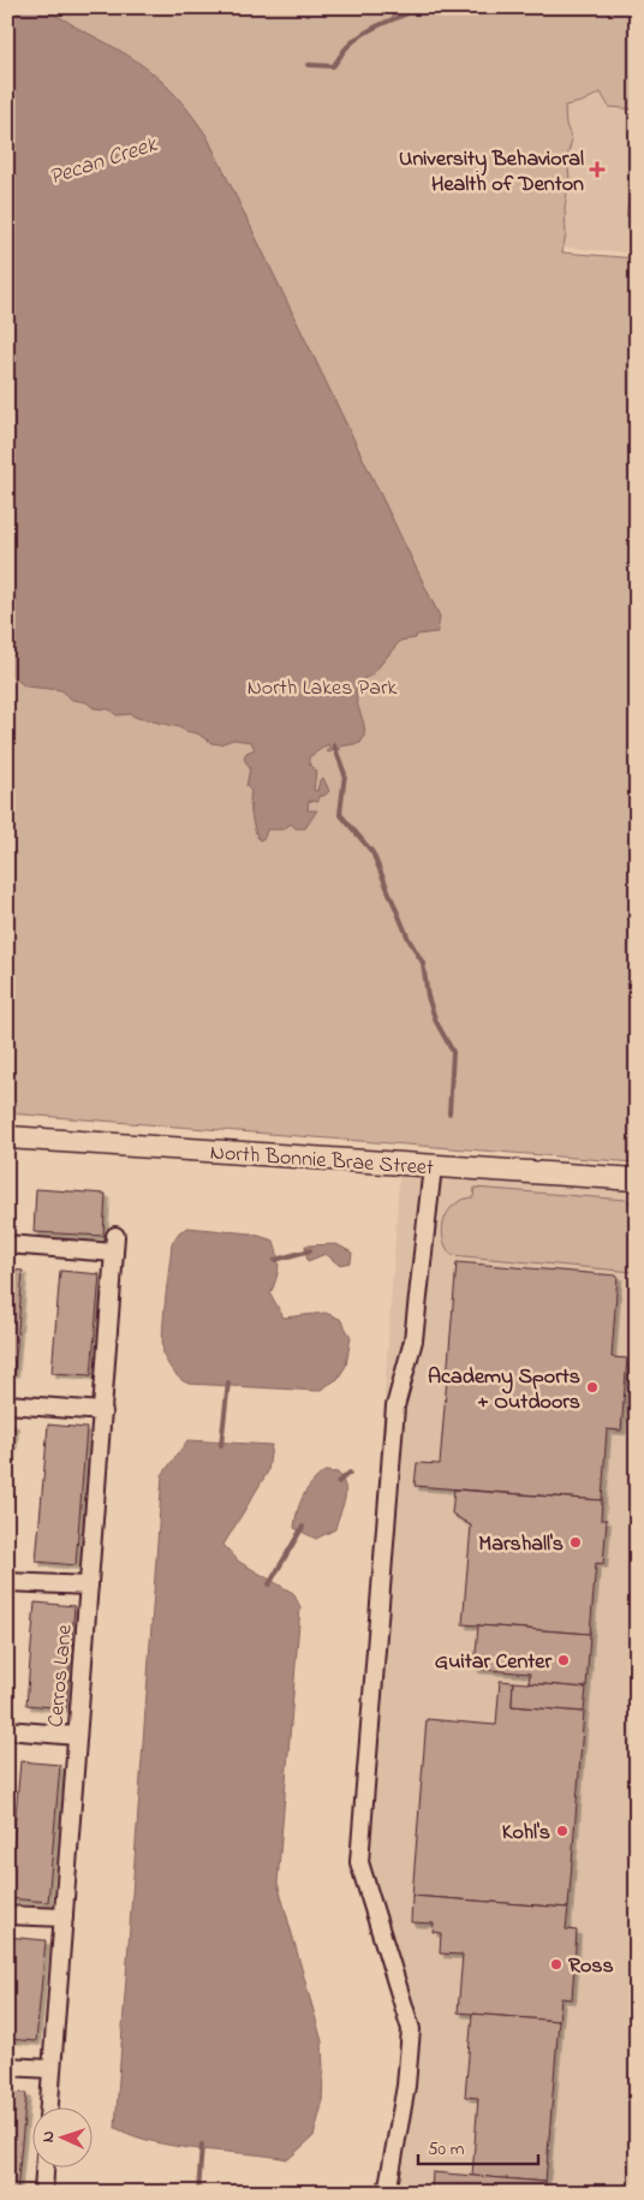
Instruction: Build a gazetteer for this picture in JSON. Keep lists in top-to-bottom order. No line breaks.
{"streets":{"main road":["North Bonnie Brae Street"],"street":["Cerros Lane"]},"water":["Pecan Creek"],"parks":["North Lakes Park"],"places":{"health":["University Behavioral Health of Denton"],"other":["Academy Sports + Outdoors","Marshall's","Guitar Center","Kohl's","Ross"]},"scale_bar":"50 m","north":"left"}
